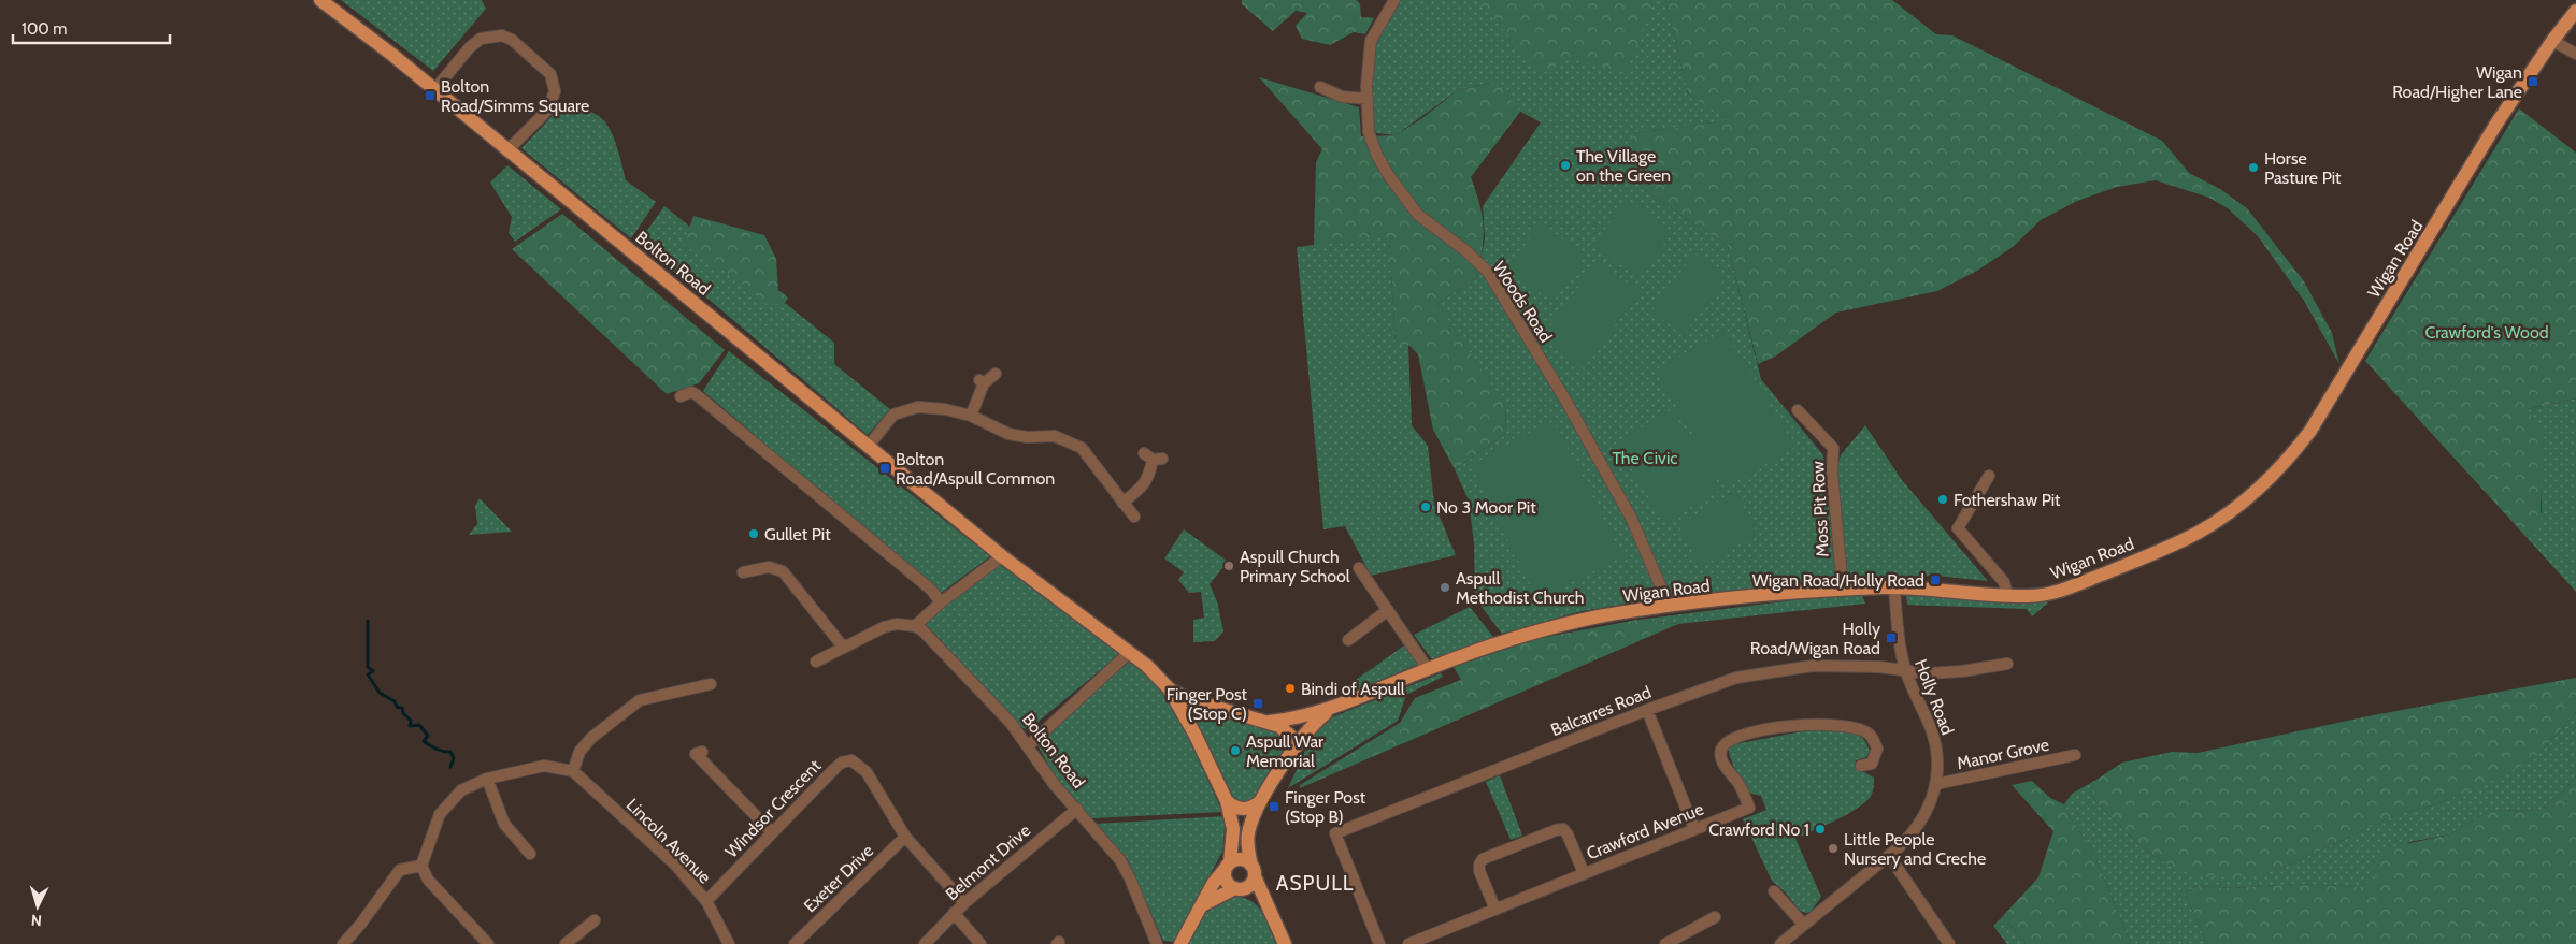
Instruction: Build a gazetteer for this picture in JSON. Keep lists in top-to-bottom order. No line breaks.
{"streets":{"main road":["Wigan Road","Bolton Road"],"street":["Woods Road","Moss Pit Row","Holly Road","Balcarres Road","Manor Grove","Windsor Crescent","Crawford Avenue","Lincoln Avenue","Belmont Drive","Exeter Drive"]},"crossings":[["Wigan Road","Bolton Road"],["Wigan Road","Woods Road"],["Wigan Road","Moss Pit Row"],["Wigan Road","Holly Road"],["Bolton Road","Belmont Drive"],["Holly Road","Balcarres Road"],["Holly Road","Manor Grove"],["Windsor Crescent","Lincoln Avenue"],["Windsor Crescent","Belmont Drive"],["Windsor Crescent","Exeter Drive"]],"districts":["ASPULL"],"parks":["Crawford's Wood","The Civic"],"places":{"transit":["Wigan Road/Higher Lane","Bolton Road/Simms Square","Bolton Road/Aspull Common","Wigan Road/Holly Road","Holly Road/Wigan Road","Finger Post (Stop C)","Finger Post (Stop B)"],"other":["The Village on the Green","Horse Pasture Pit","Fothershaw Pit","No 3 Moor Pit","Gullet Pit","Aspull Church Primary School","Aspull Methodist Church","Bindi of Aspull","Aspull War Memorial","Crawford No 1","Little People Nursery and Creche"]},"scale_bar":"100 m","north":"bottom"}
